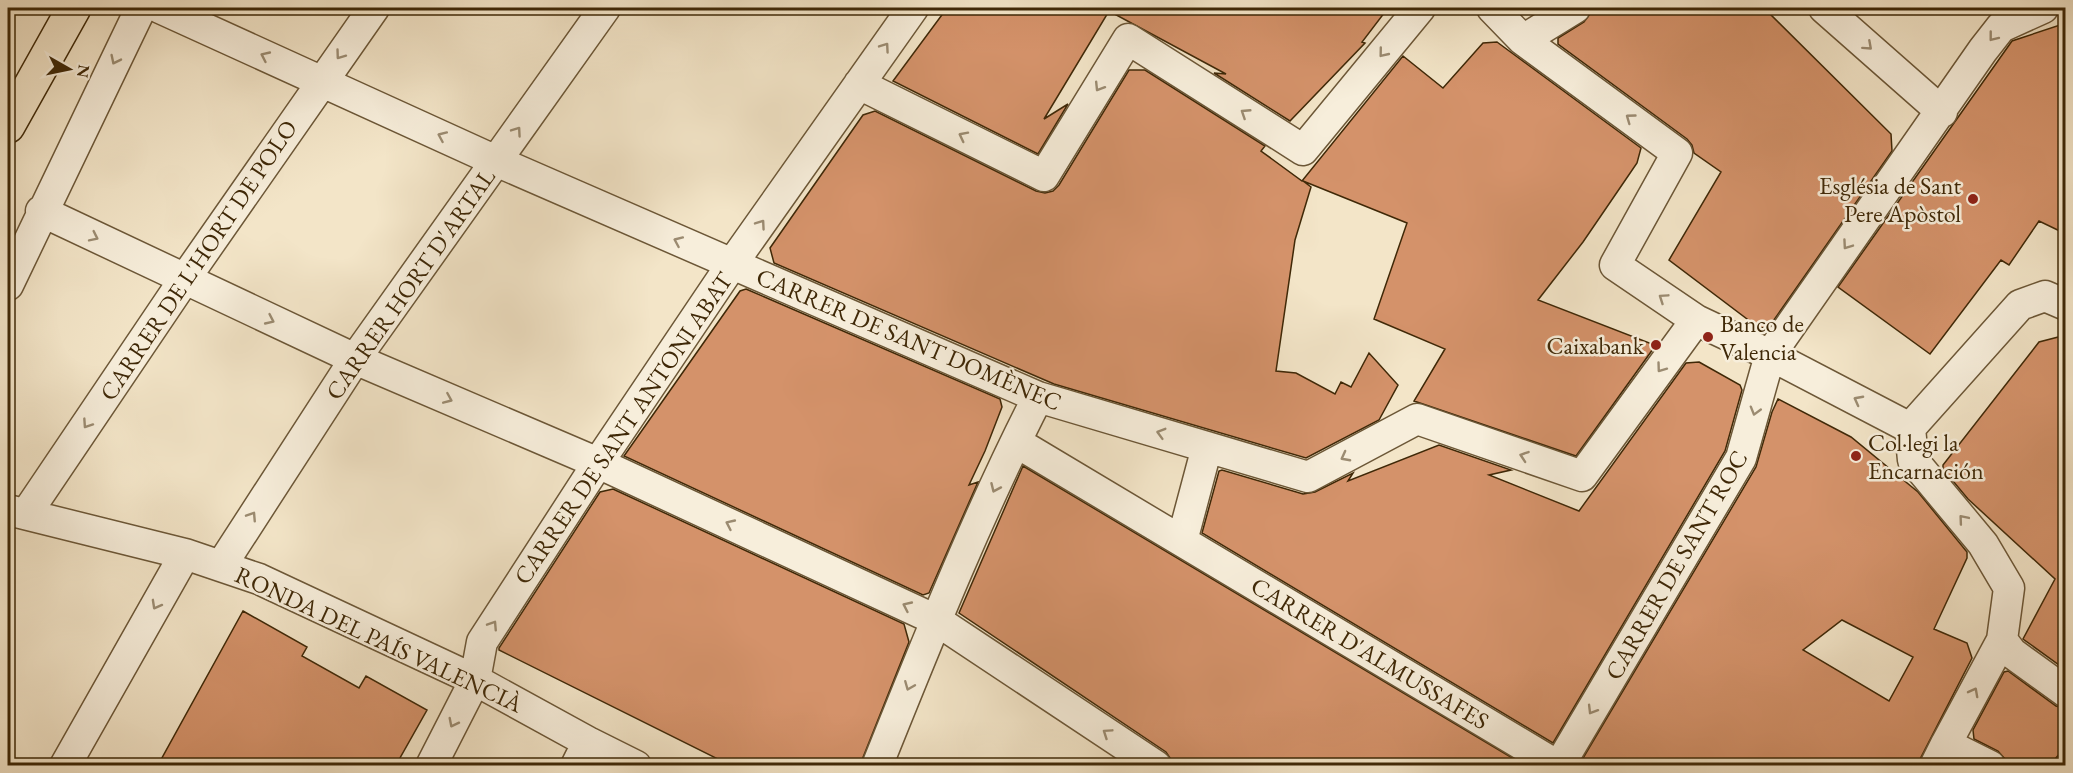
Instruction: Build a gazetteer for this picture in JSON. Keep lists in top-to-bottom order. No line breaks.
{"streets":{"street":["CARRER DE L'HORT DE POLO","CARRER HORT D'ARTAL","CARRER DE SANT DOMÈNEC","CARRER DE SANT ANTONI ABAT","CARRER DE SANT ROC","RONDA DEL PAÍS VALENCIÀ","CARRER D'ALMUSSAFES"]},"crossings":[["CARRER DE L'HORT DE POLO","CARRER DE SANT DOMÈNEC"],["CARRER DE L'HORT DE POLO","RONDA DEL PAÍS VALENCIÀ"],["CARRER HORT D'ARTAL","CARRER DE SANT DOMÈNEC"],["CARRER HORT D'ARTAL","RONDA DEL PAÍS VALENCIÀ"],["CARRER DE SANT DOMÈNEC","CARRER DE SANT ANTONI ABAT"],["CARRER DE SANT ANTONI ABAT","RONDA DEL PAÍS VALENCIÀ"],["CARRER DE SANT ROC","CARRER D'ALMUSSAFES"]],"one_way":["CARRER HORT D'ARTAL","CARRER DE SANT ROC"],"places":["Església de Sant Pere Apòstol","Banco de Valencia","Caixabank","Col·legi la Encarnación"],"north":"right"}
